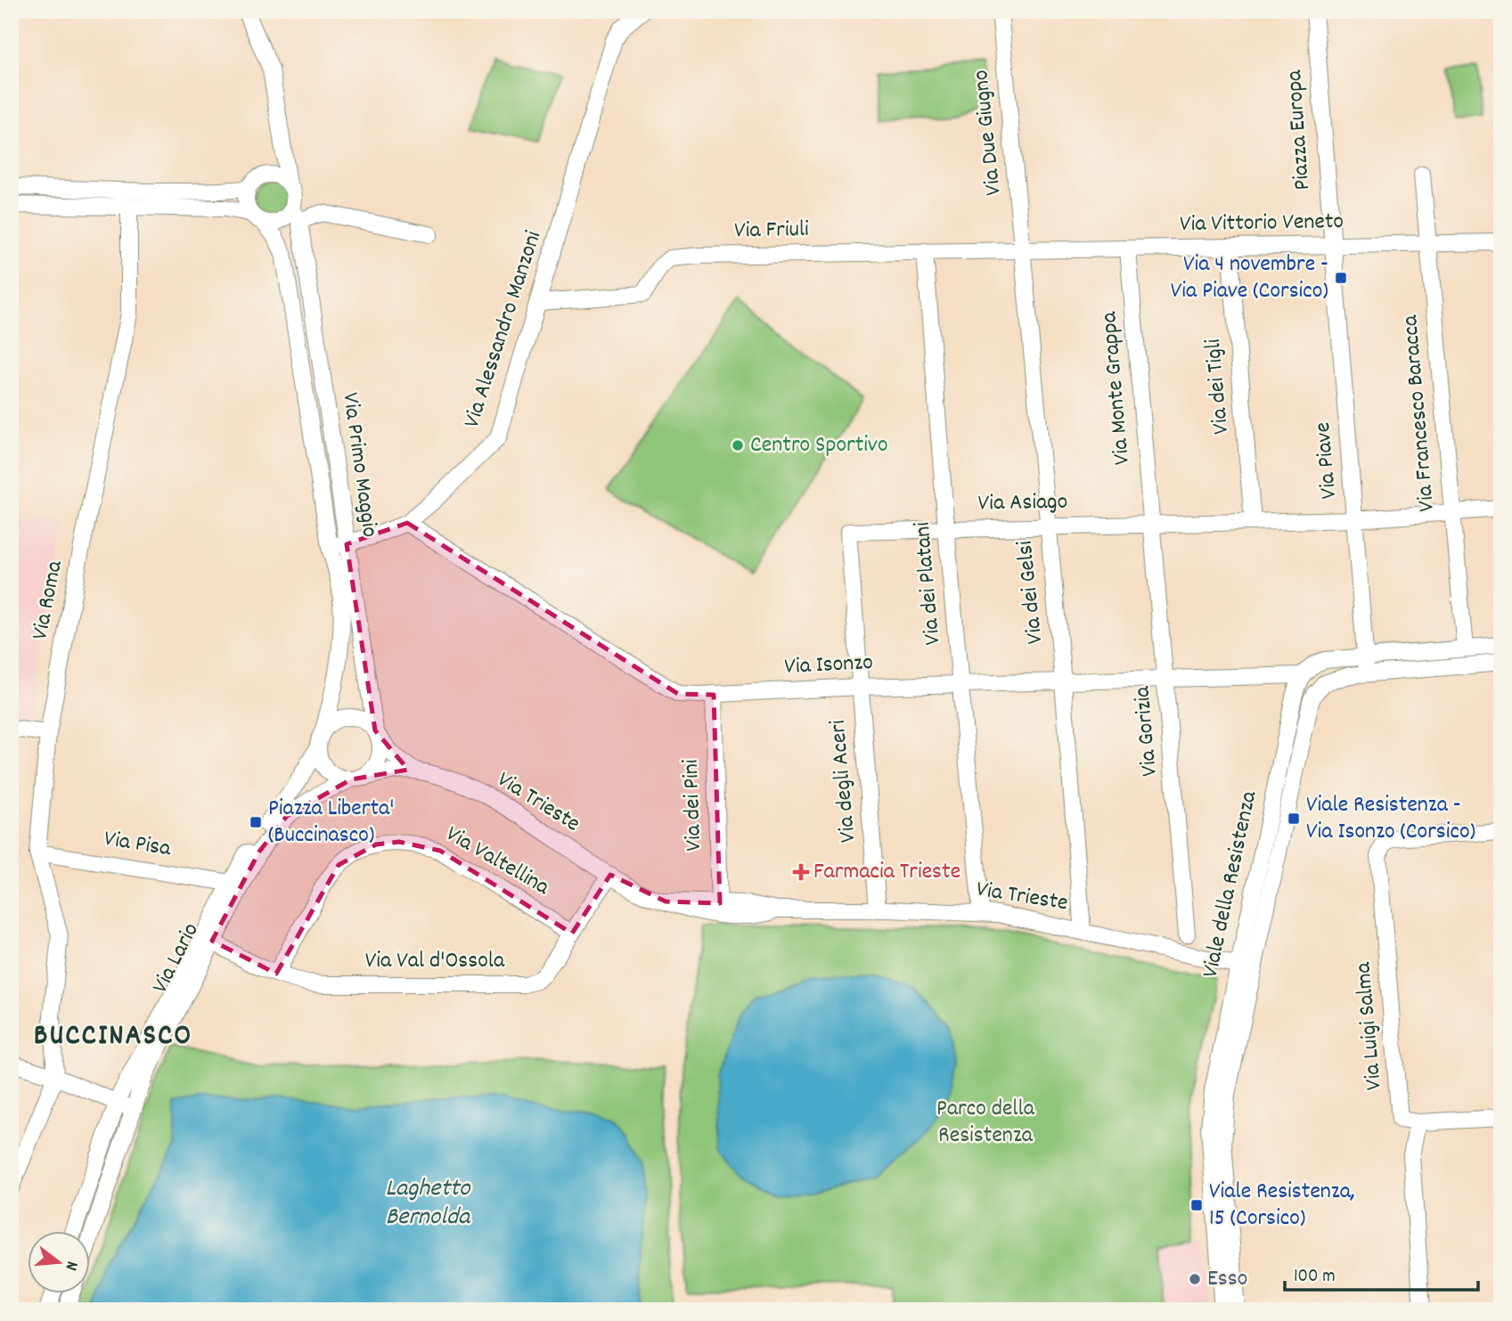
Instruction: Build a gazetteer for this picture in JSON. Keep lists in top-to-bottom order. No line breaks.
{"streets":{"street":["Piazza Europa","Via Due Giugno","Via Vittorio Veneto","Via Friuli","Via Alessandro Manzoni","Via dei Tigli","Via Monte Grappa","Via Francesco Baracca","Via Piave","Via Primo Maggio","Via Asiago","Via dei Platani","Via dei Gelsi","Via Roma","Via Isonzo","Via Gorizia","Via degli Aceri","Via Trieste","Via dei Pini","Via Pisa","Via Valtellina","Viale della Resistenza","Via Lario","Via Val d'Ossola","Via Luigi Salma"]},"crossings":[["Piazza Europa","Via Vittorio Veneto"],["Piazza Europa","Via Piave"],["Via Due Giugno","Via Vittorio Veneto"],["Via Due Giugno","Via Friuli"],["Via Due Giugno","Via dei Gelsi"],["Via Vittorio Veneto","Via Friuli"],["Via Vittorio Veneto","Via dei Tigli"],["Via Vittorio Veneto","Via Monte Grappa"],["Via Vittorio Veneto","Via Francesco Baracca"],["Via Vittorio Veneto","Via Piave"],["Via Vittorio Veneto","Via dei Gelsi"],["Via Friuli","Via Alessandro Manzoni"],["Via Friuli","Via dei Platani"],["Via Friuli","Via dei Gelsi"],["Via Alessandro Manzoni","Via Primo Maggio"],["Via Alessandro Manzoni","Via Isonzo"],["Via dei Tigli","Via Asiago"],["Via Monte Grappa","Via Asiago"],["Via Monte Grappa","Via Gorizia"],["Via Francesco Baracca","Via Asiago"],["Via Piave","Via Asiago"],["Via Piave","Viale della Resistenza"],["Via Primo Maggio","Via Trieste"],["Via Primo Maggio","Via Lario"],["Via Asiago","Via dei Platani"],["Via Asiago","Via dei Gelsi"],["Via Asiago","Via Isonzo"],["Via Asiago","Via Gorizia"],["Via Asiago","Via degli Aceri"],["Via dei Platani","Via Isonzo"],["Via dei Platani","Via Trieste"],["Via dei Gelsi","Via Isonzo"],["Via dei Gelsi","Via Trieste"],["Via Roma","Via Pisa"],["Via Isonzo","Via Gorizia"],["Via Isonzo","Via degli Aceri"],["Via Isonzo","Via dei Pini"],["Via Isonzo","Viale della Resistenza"],["Via degli Aceri","Via Trieste"],["Via Trieste","Via dei Pini"],["Via Trieste","Viale della Resistenza"],["Via Trieste","Via Lario"],["Via Trieste","Via Val d'Ossola"],["Via Pisa","Via Lario"],["Via Valtellina","Via Val d'Ossola"],["Via Lario","Via Val d'Ossola"]],"districts":["BUCCINASCO"],"water":["Laghetto Bernolda"],"parks":["Parco della Resistenza"],"places":{"transit":["Via 4 novembre - Via Piave (Corsico)","Viale Resistenza - Via Isonzo (Corsico)","Piazza Liberta' (Buccinasco)","Viale Resistenza, 15 (Corsico)"],"other":["Centro Sportivo","Esso"],"health":["Farmacia Trieste"]},"scale_bar":"100 m","north":"right"}
